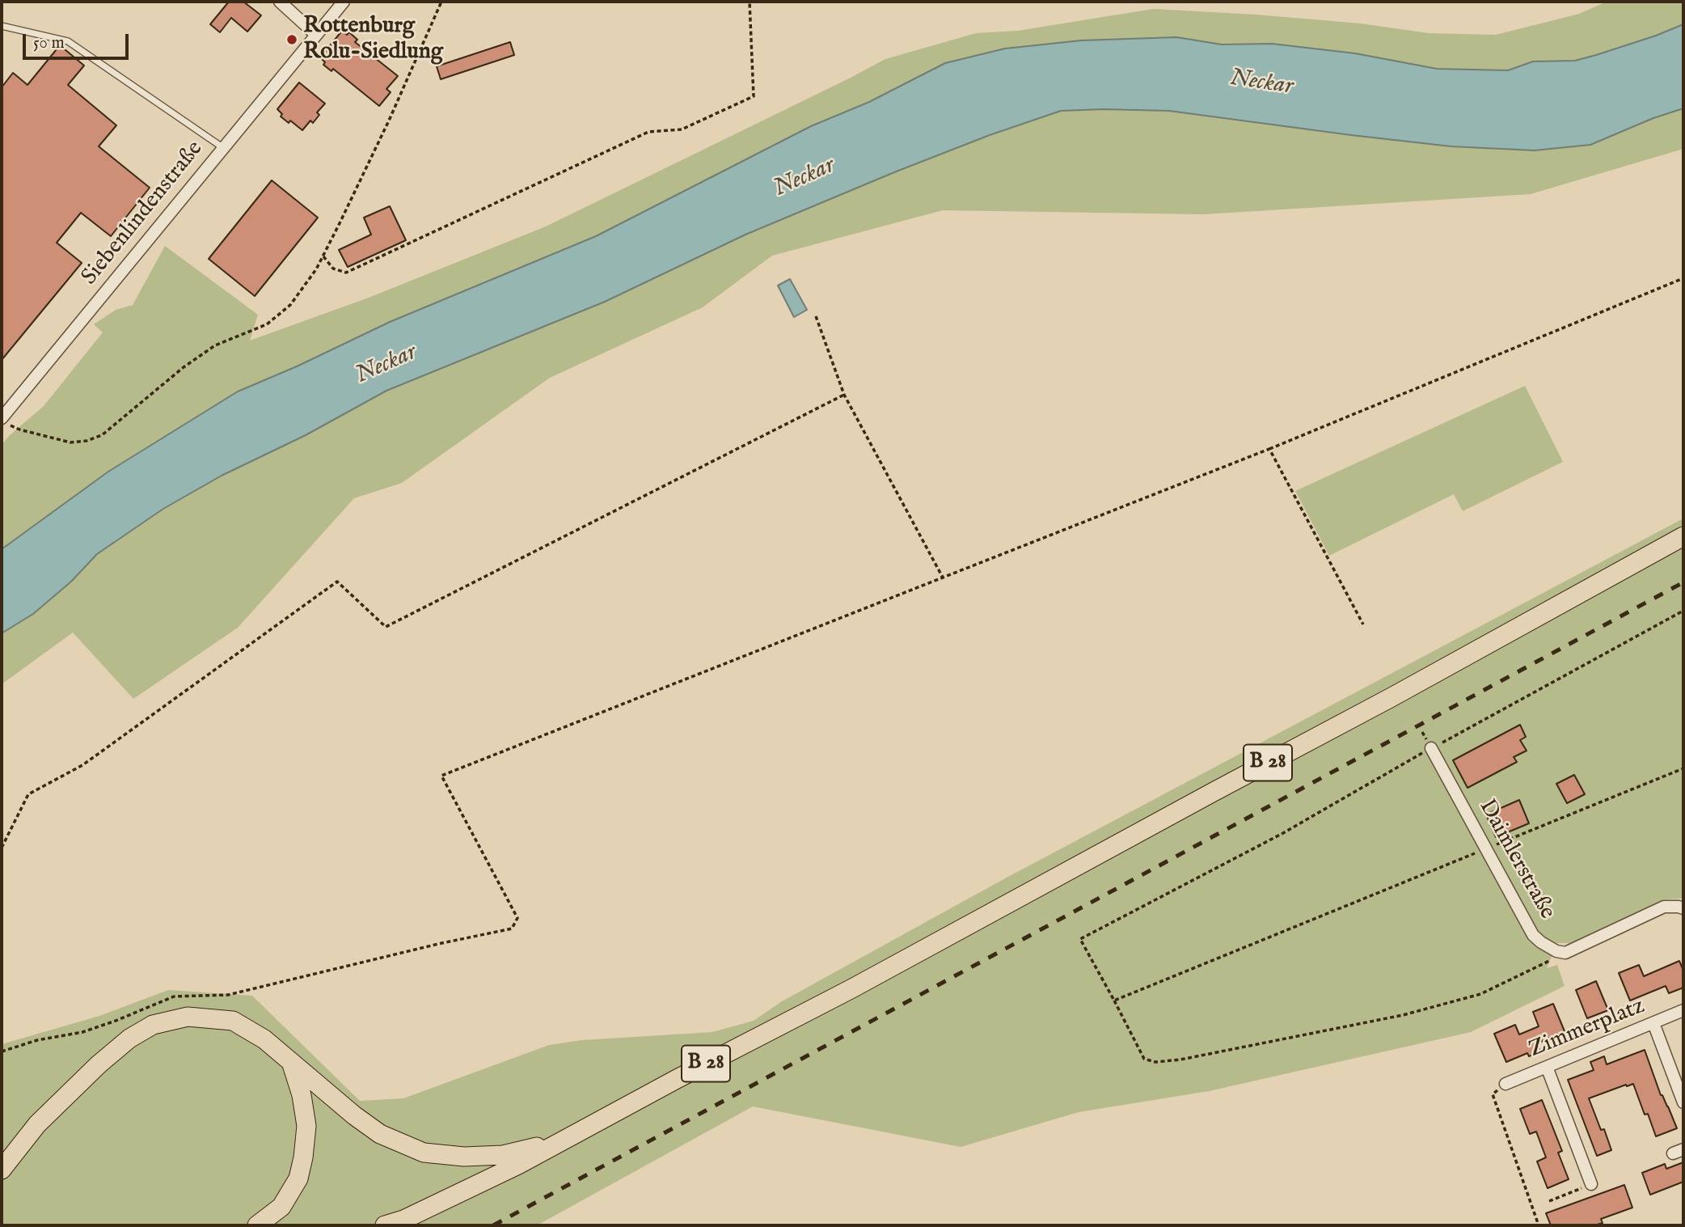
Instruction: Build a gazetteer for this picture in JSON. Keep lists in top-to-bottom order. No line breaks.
{"streets":{"main road":["B 28"],"street":["Siebenlindenstraße","Daimlerstraße","Zimmerplatz"]},"water":["Neckar"],"places":["Rottenburg Rolu-Siedlung"],"scale_bar":"50 m"}
